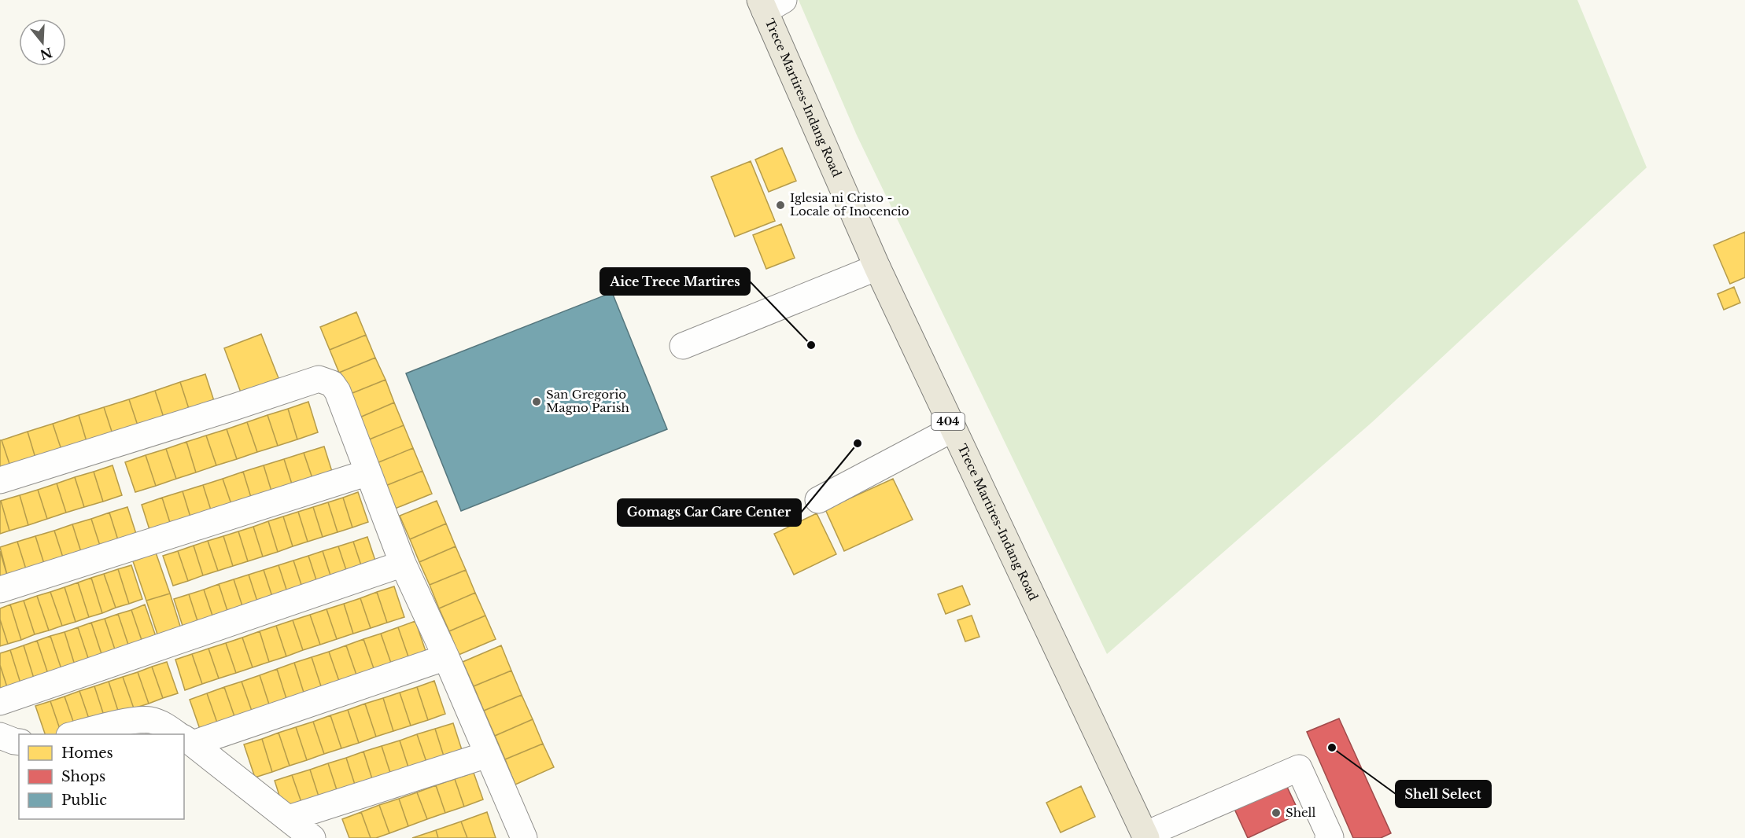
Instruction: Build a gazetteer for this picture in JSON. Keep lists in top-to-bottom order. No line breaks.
{"streets":{"main road":["Trece Martires-Indang Road","404"]},"places":["Iglesia ni Cristo - Locale of Inocencio","Aice Trece Martires","San Gregorio Magno Parish","Gomags Car Care Center","Shell Select","Shell"],"legend":["Homes","Shops","Public"],"north":"bottom"}
